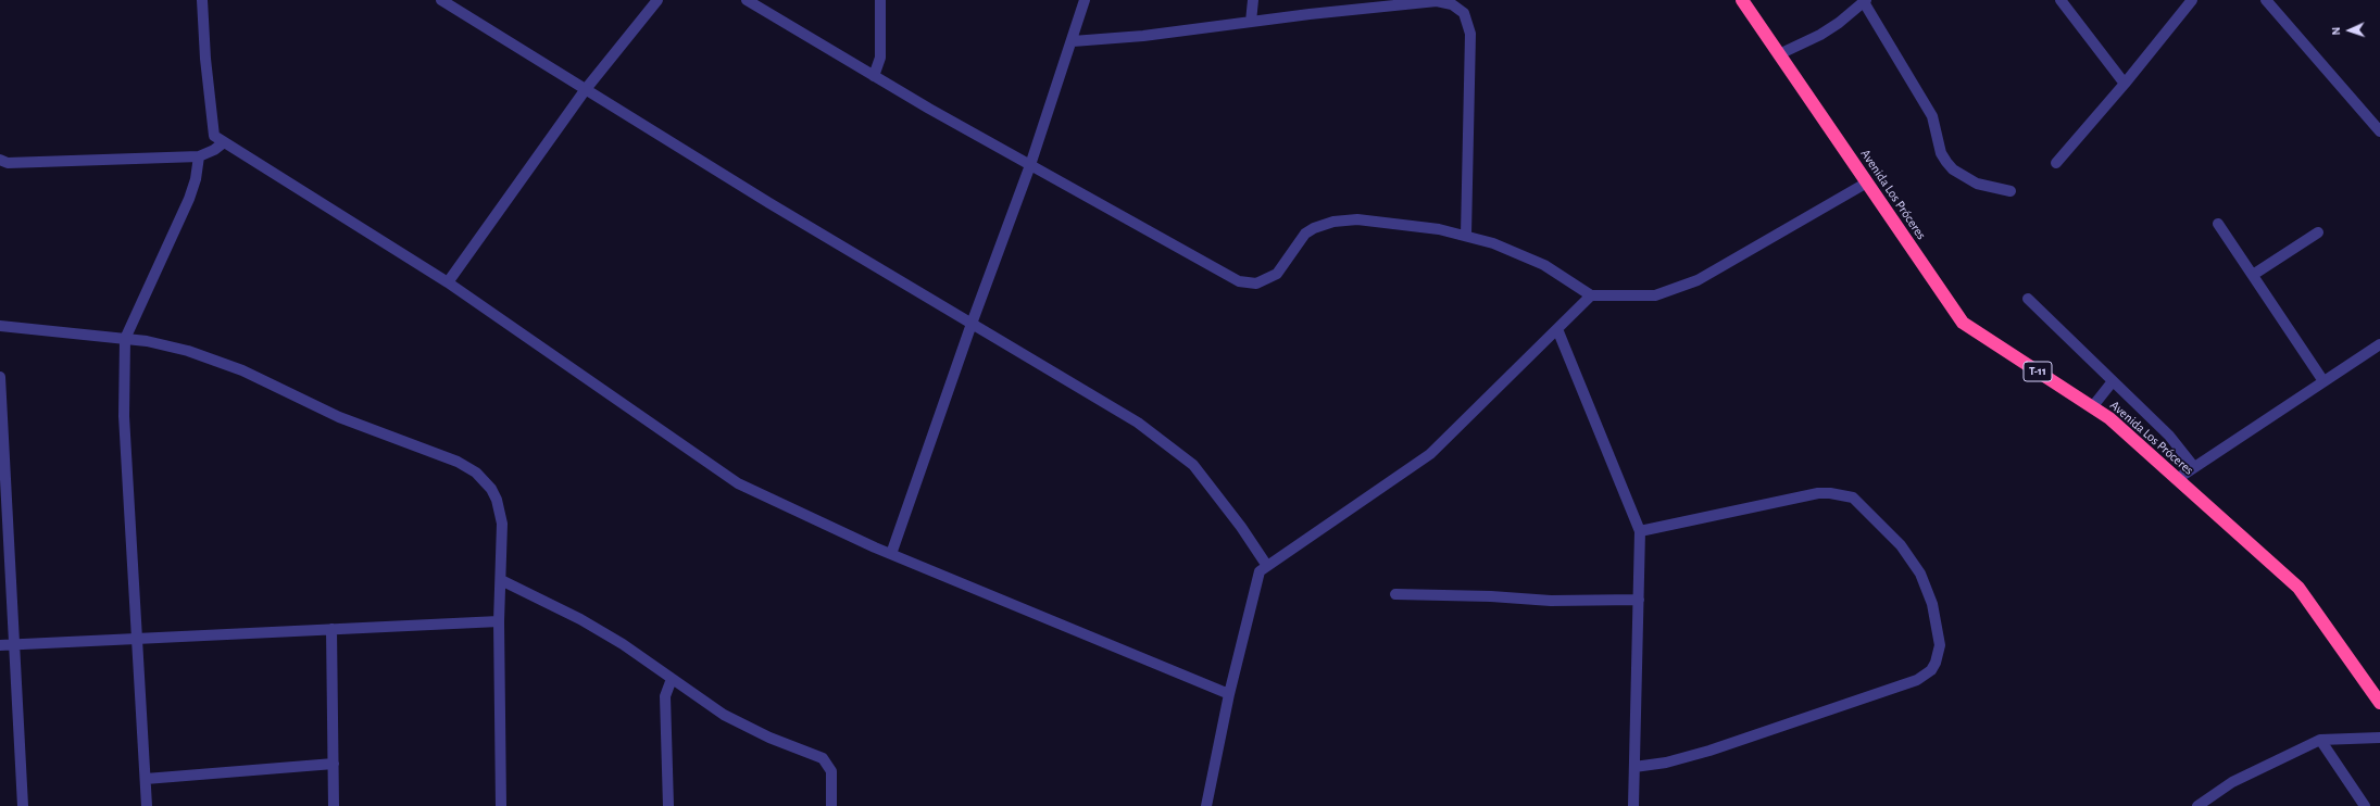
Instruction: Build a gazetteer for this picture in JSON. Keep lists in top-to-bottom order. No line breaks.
{"streets":{"highway":["Avenida Los Próceres","T-11"]},"north":"left"}
